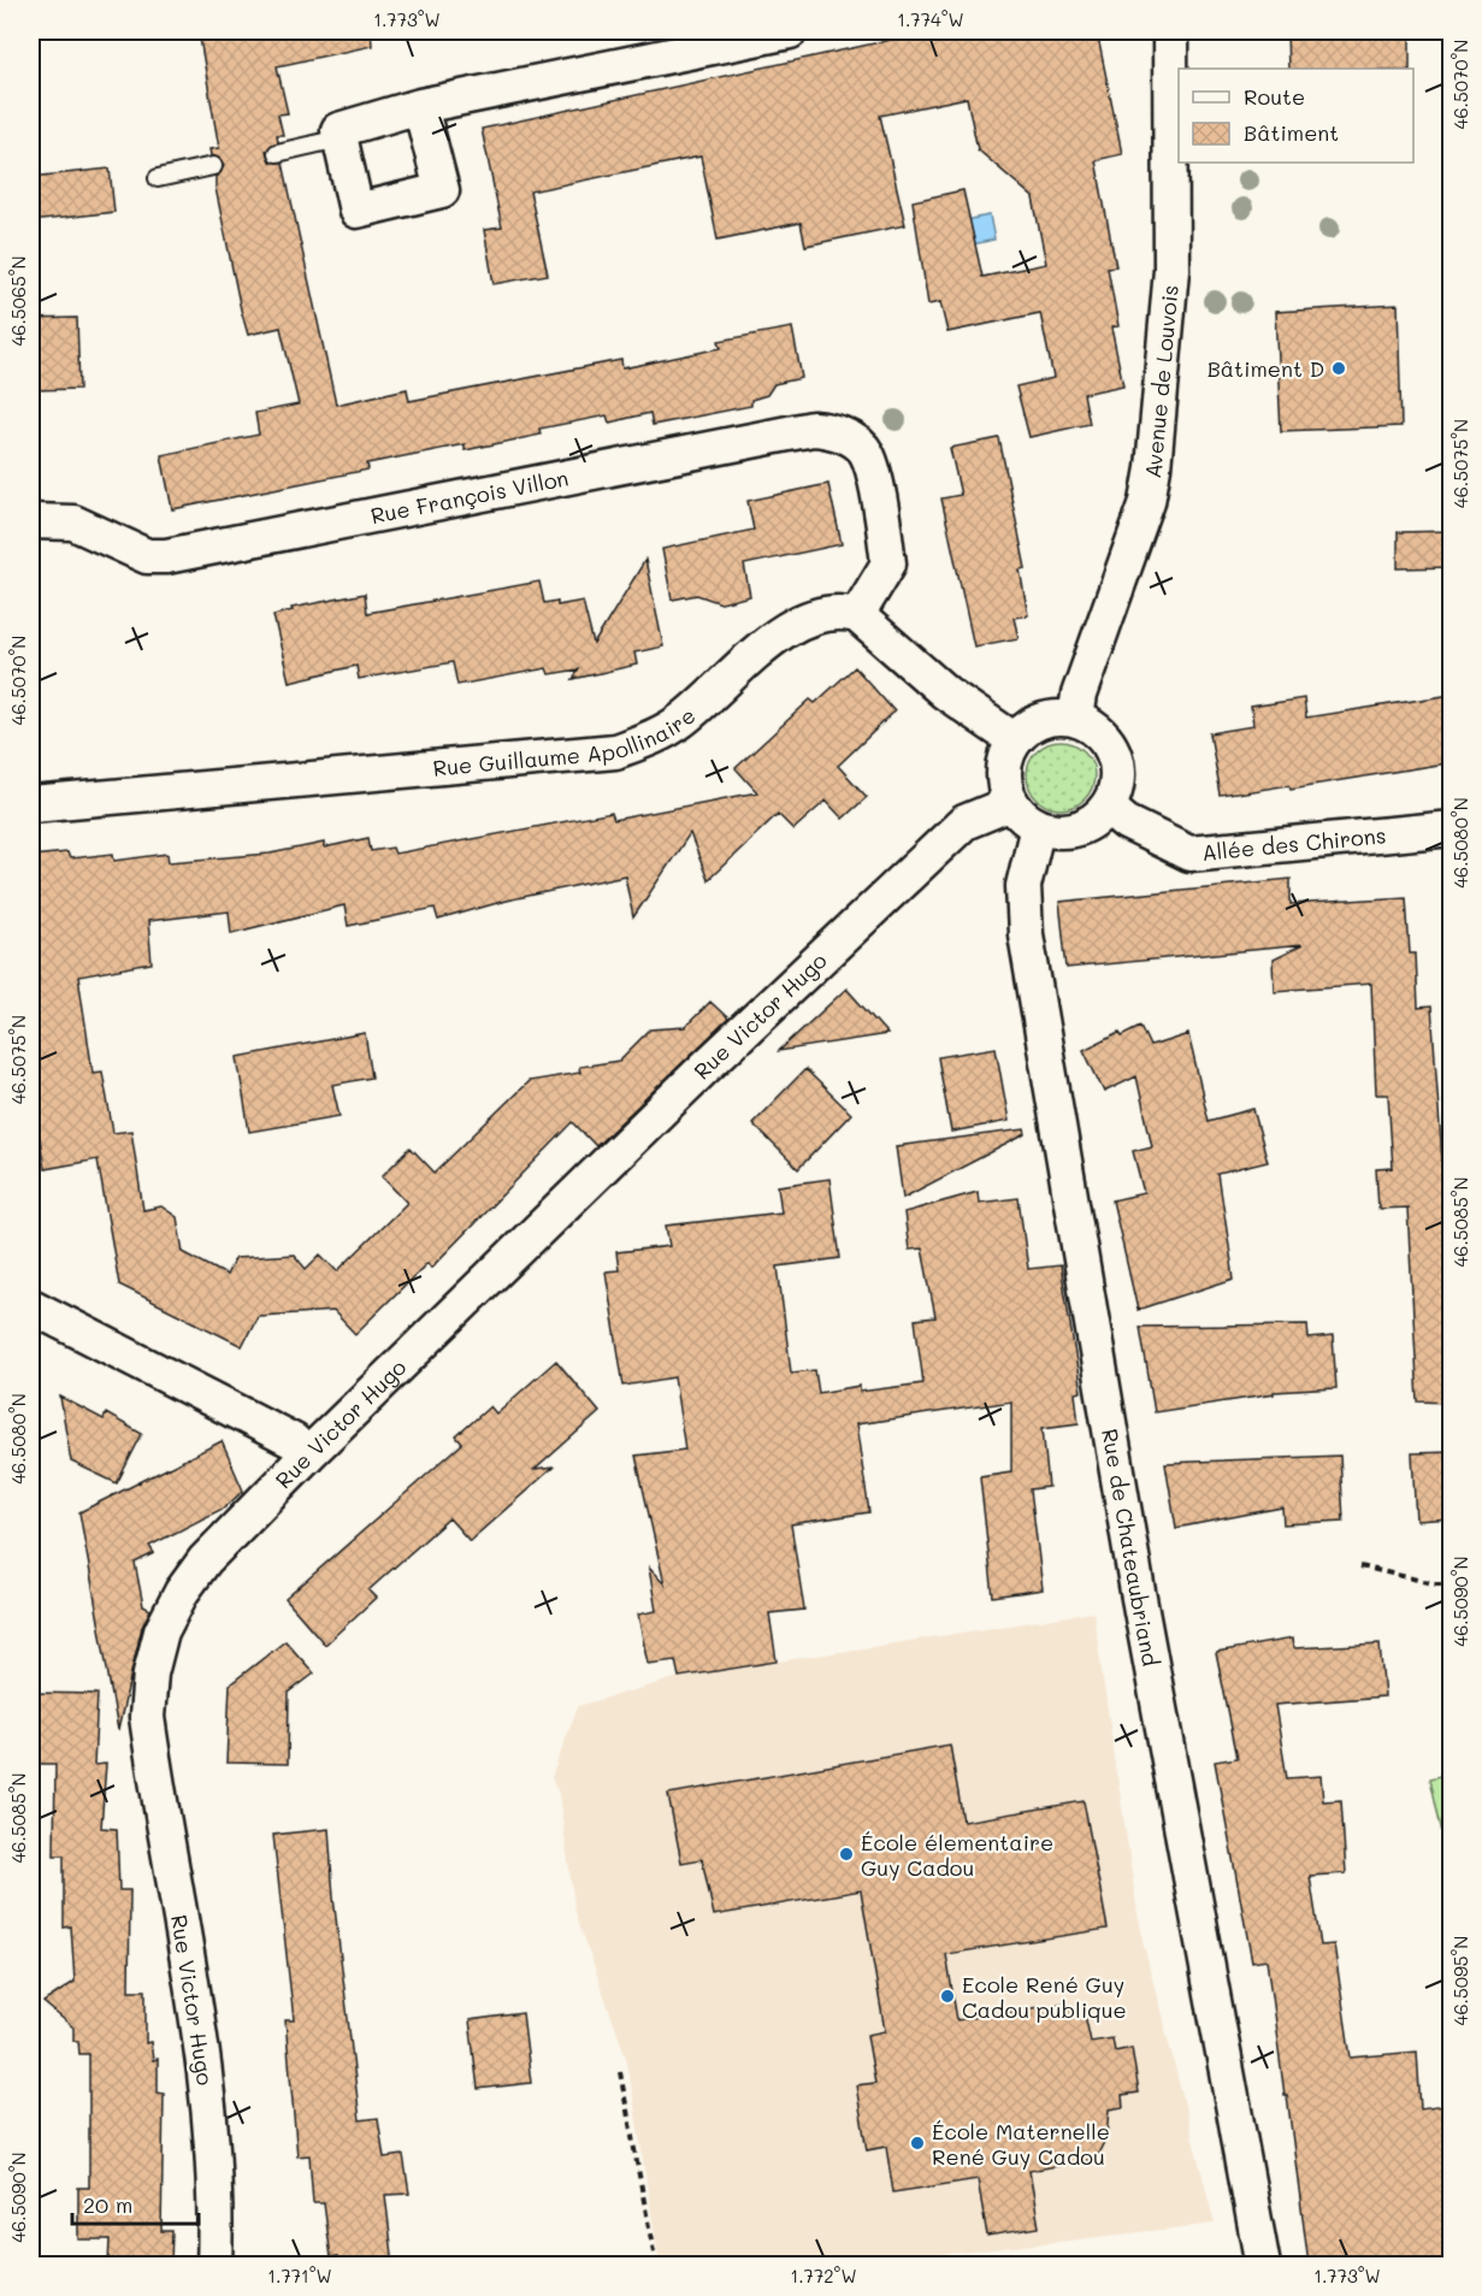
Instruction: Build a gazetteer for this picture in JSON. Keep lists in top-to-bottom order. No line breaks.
{"streets":{"street":["Avenue de Louvois","Rue François Villon","Rue Guillaume Apollinaire","Allée des Chirons","Rue Victor Hugo","Rue de Chateaubriand"]},"crossings":[["Avenue de Louvois","Allée des Chirons"],["Avenue de Louvois","Rue Victor Hugo"],["Avenue de Louvois","Rue de Chateaubriand"],["Rue François Villon","Rue Guillaume Apollinaire"],["Allée des Chirons","Rue Victor Hugo"],["Allée des Chirons","Rue de Chateaubriand"],["Rue Victor Hugo","Rue de Chateaubriand"]],"places":["Bâtiment D","École élementaire Guy Cadou","Ecole René Guy Cadou publique","École Maternelle René Guy Cadou"],"legend":["Route","Bâtiment"],"scale_bar":"20 m","coordinates":["1.773°W","1.774°W","46.5070°N","46.5065°N","46.5075°N","46.5080°N","46.5085°N","46.5090°N","46.5095°N","1.771°W","1.772°W"]}
